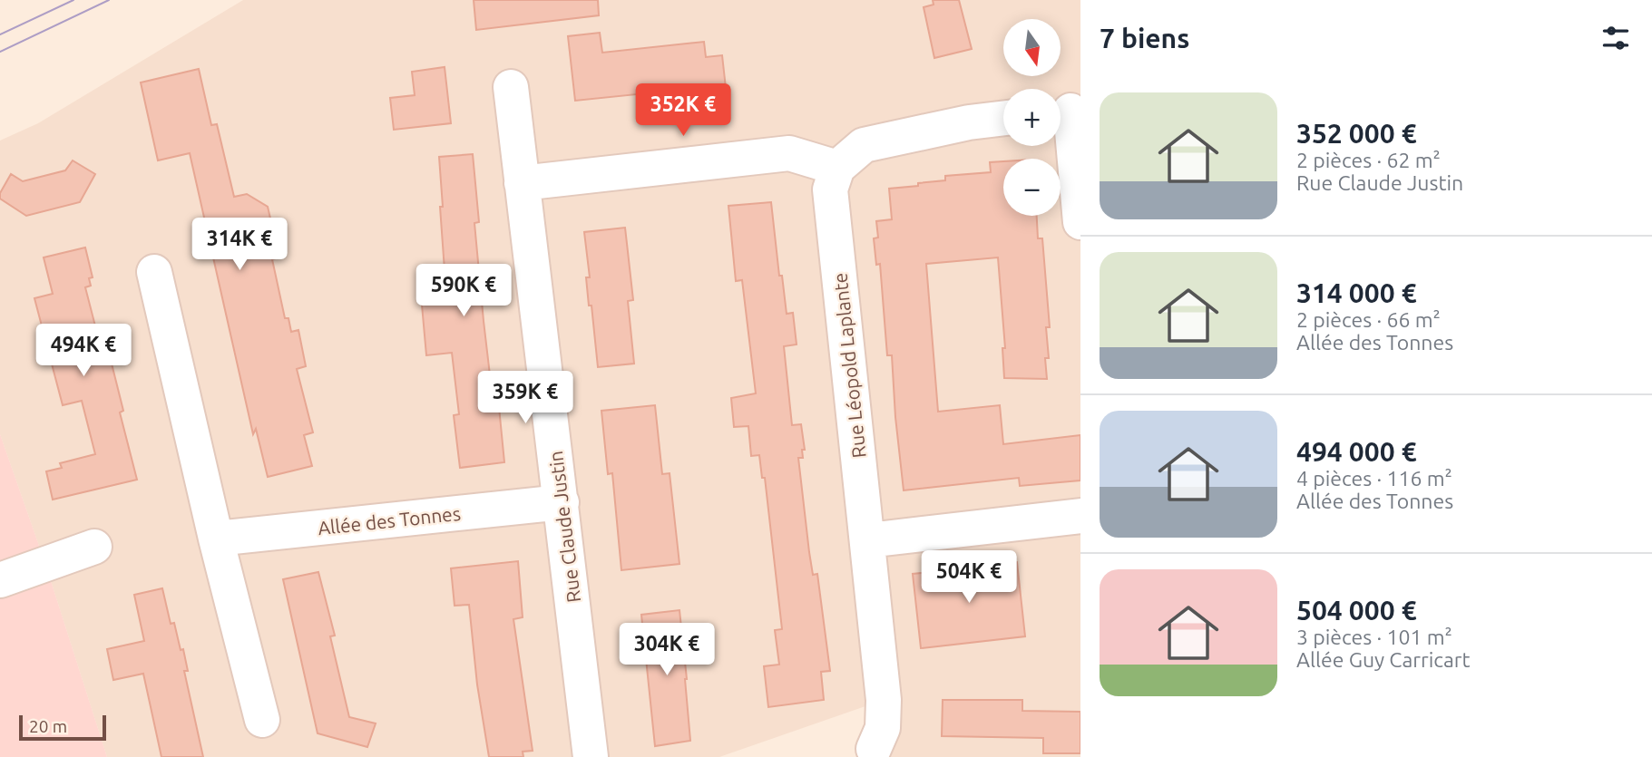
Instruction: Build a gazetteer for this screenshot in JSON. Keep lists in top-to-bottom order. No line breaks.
{"streets":{"street":["Rue Léopold Laplante","Allée des Tonnes","Rue Claude Justin"]},"crossings":[["Allée des Tonnes","Rue Claude Justin"]],"scale_bar":"20 m","north":"bottom","page":{"heading":"7 biens","map_buttons":["+","−"],"list":[{"name":"352 000 €","note":"2 pièces · 62 m² · Rue Claude Justin"},{"name":"314 000 €","note":"2 pièces · 66 m² · Allée des Tonnes"},{"name":"494 000 €","note":"4 pièces · 116 m² · Allée des Tonnes"},{"name":"504 000 €","note":"3 pièces · 101 m² · Allée Guy Carricart"}],"price":["352K €","314K €","590K €","494K €","359K €","504K €","304K €"],"scale":"20 m"}}
